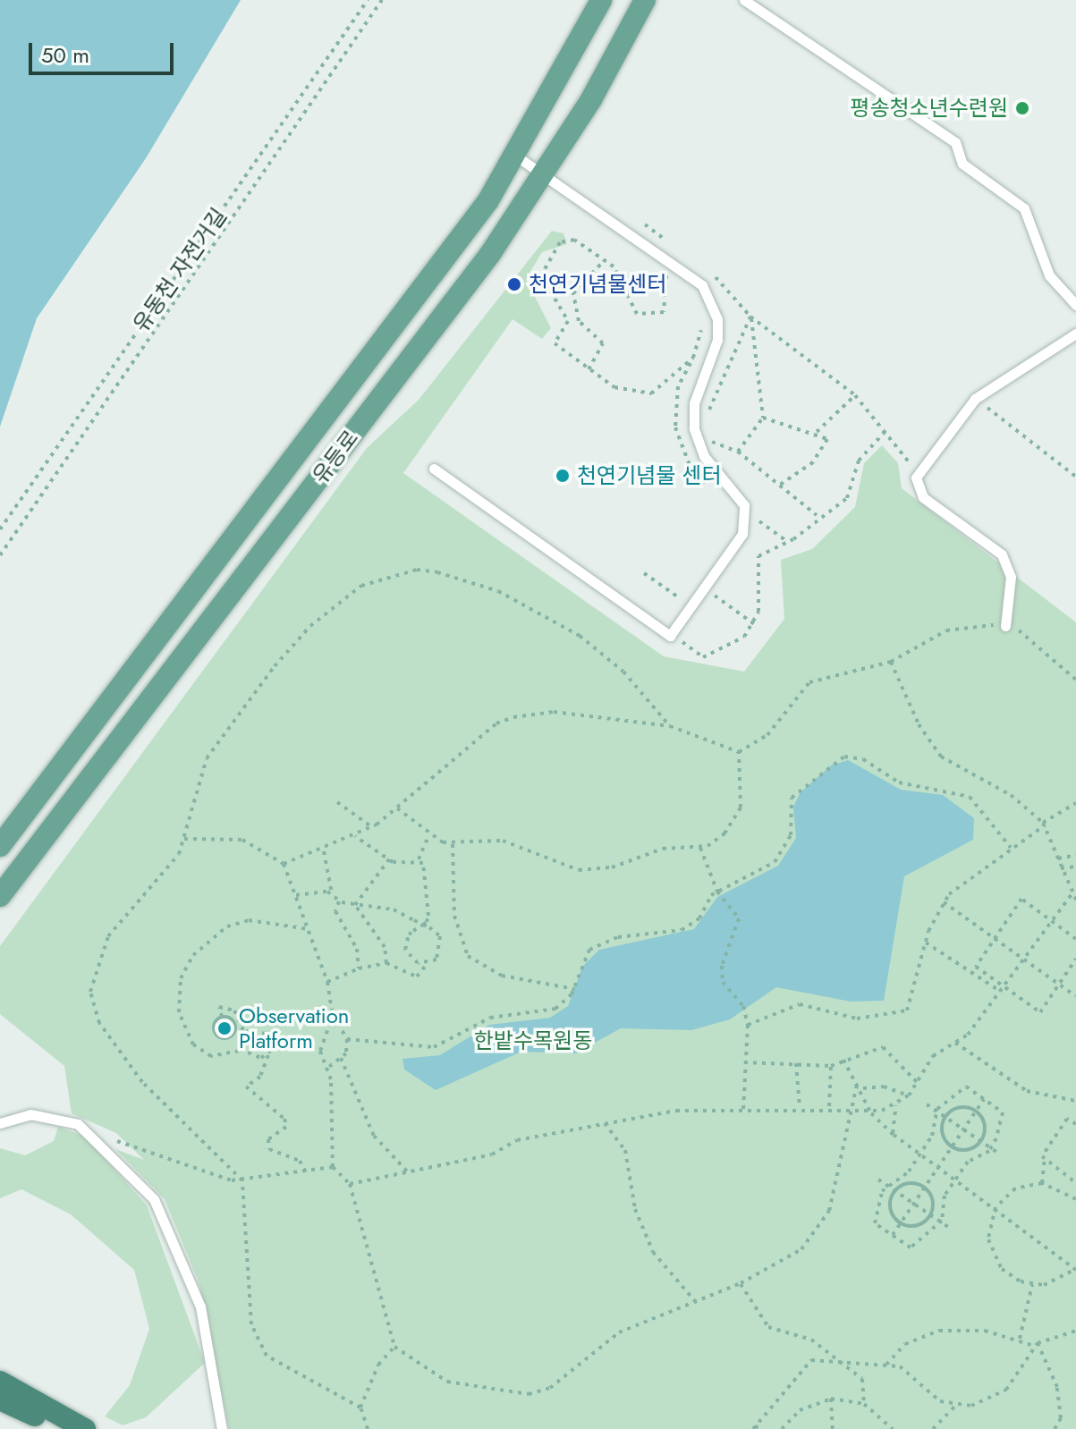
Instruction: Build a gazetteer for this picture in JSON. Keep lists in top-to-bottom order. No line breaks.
{"streets":{"main road":["유등로"],"path":["유동천 자전거길"]},"parks":["한밭수목원동"],"places":["평송청소년수련원","천연기념물센터","천연기념물 센터","Observation Platform"],"scale_bar":"50 m"}
